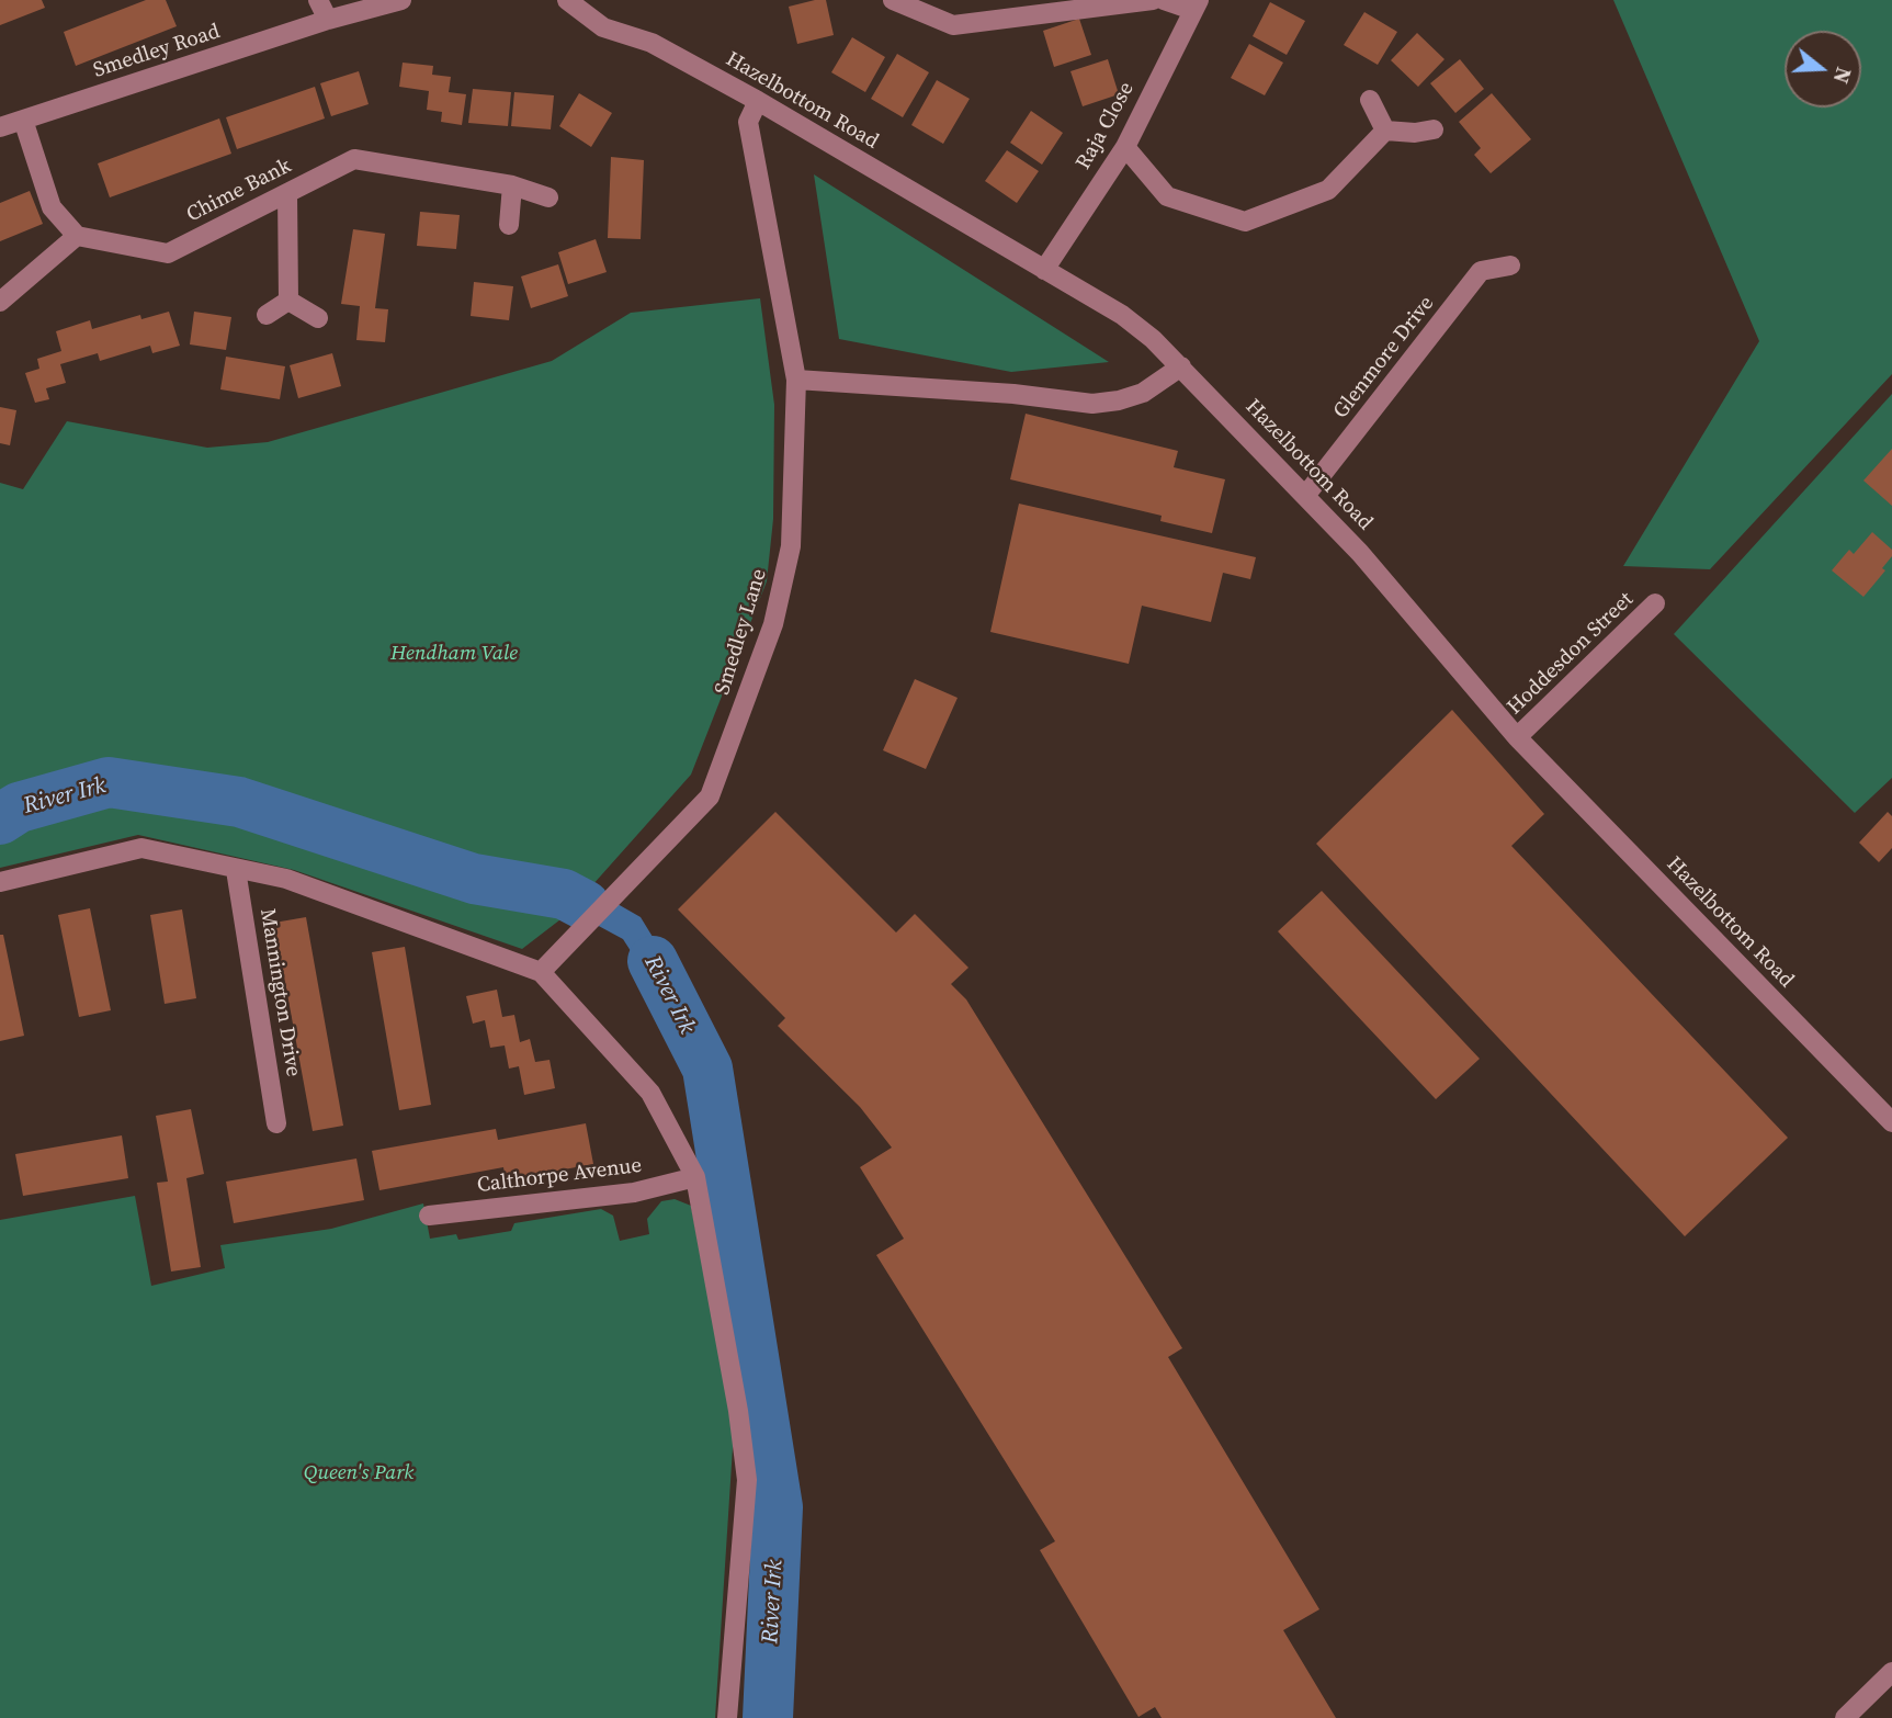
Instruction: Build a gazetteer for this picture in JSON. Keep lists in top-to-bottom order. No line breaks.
{"streets":{"street":["Smedley Road","Hazelbottom Road","Raja Close","Chime Bank","Glenmore Drive","Smedley Lane","Hoddesdon Street","Mannington Drive","Calthorpe Avenue"]},"crossings":[["Hazelbottom Road","Raja Close"],["Hazelbottom Road","Glenmore Drive"],["Hazelbottom Road","Smedley Lane"],["Hazelbottom Road","Hoddesdon Street"]],"water":["River Irk"],"parks":["Hendham Vale","Queen's Park"],"north":"right"}
